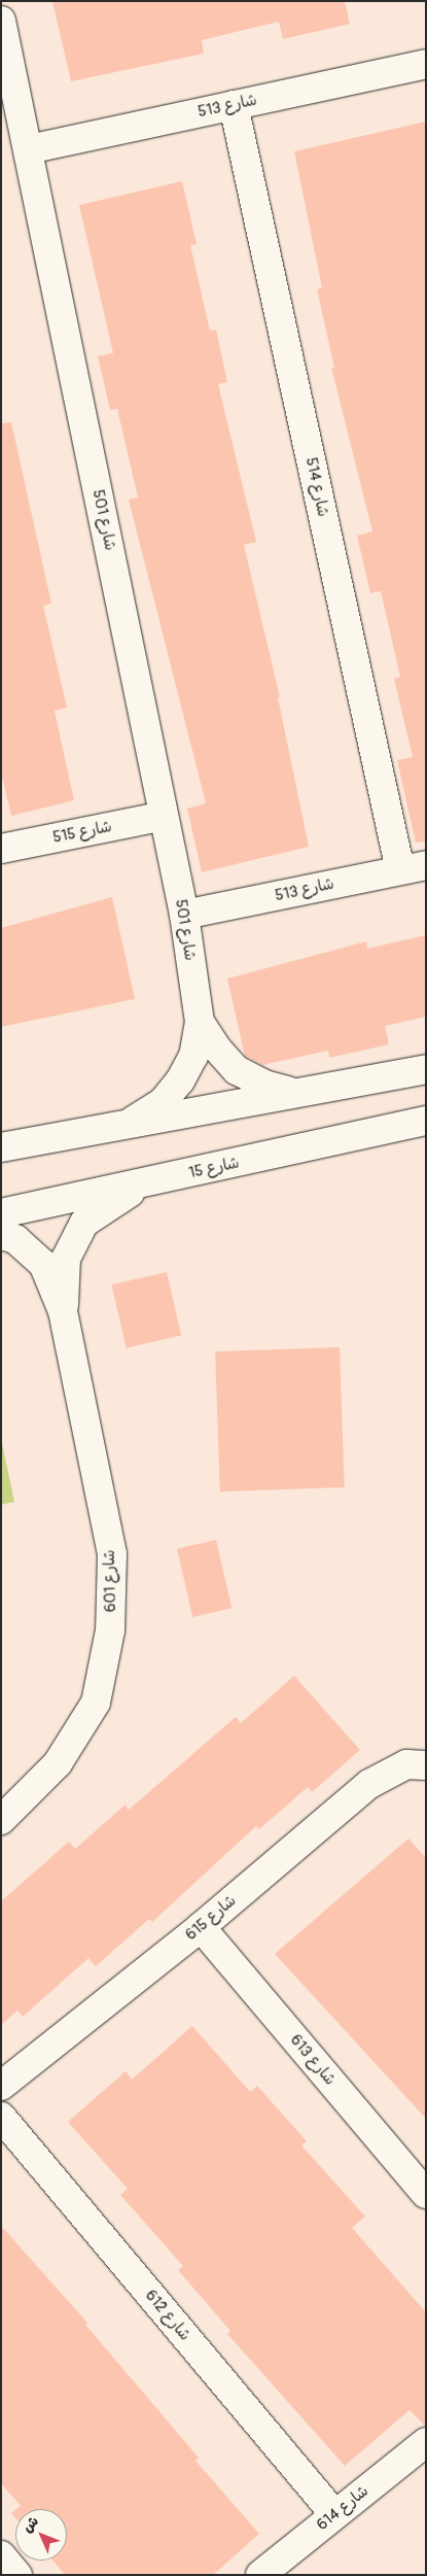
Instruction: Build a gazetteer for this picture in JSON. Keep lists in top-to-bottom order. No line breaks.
{"streets":{"street":["شارع 513","شارع 514","شارع 501","شارع 515","شارع 15","شارع 601","شارع 615","شارع 613","شارع 612","شارع 614"]},"crossings":[["شارع 513","شارع 514"],["شارع 513","شارع 501"],["شارع 501","شارع 515"],["شارع 15","شارع 601"],["شارع 615","شارع 613"],["شارع 612","شارع 614"]],"north":"top left"}
